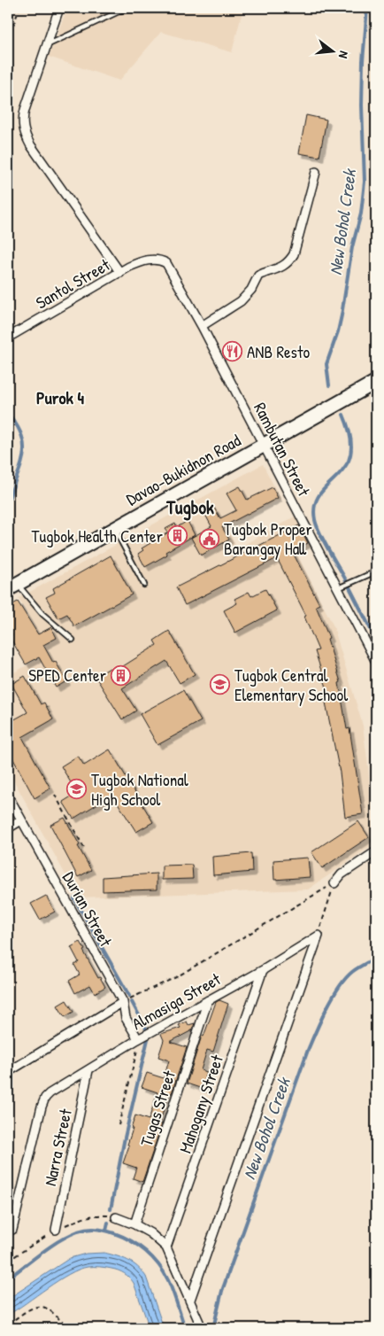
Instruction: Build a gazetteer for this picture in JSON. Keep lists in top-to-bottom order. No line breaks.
{"streets":{"highway":["Davao-Bukidnon Road"],"street":["Santol Street","Rambutan Street","Durian Street","Almasiga Street","Mahogany Street","Tugas Street","Narra Street"]},"crossings":[["Santol Street","Rambutan Street"],["Rambutan Street","Davao-Bukidnon Road"],["Durian Street","Almasiga Street"],["Almasiga Street","Mahogany Street"],["Almasiga Street","Tugas Street"],["Almasiga Street","Narra Street"]],"districts":["Purok 4","Tugbok"],"water":["New Bohol Creek"],"places":{"restaurant":["ANB Resto"],"building":["Tugbok Health Center","SPED Center"],"public building":["Tugbok Proper Barangay Hall"],"school or university":["Tugbok Central Elementary School","Tugbok National High School"]},"north":"right"}
